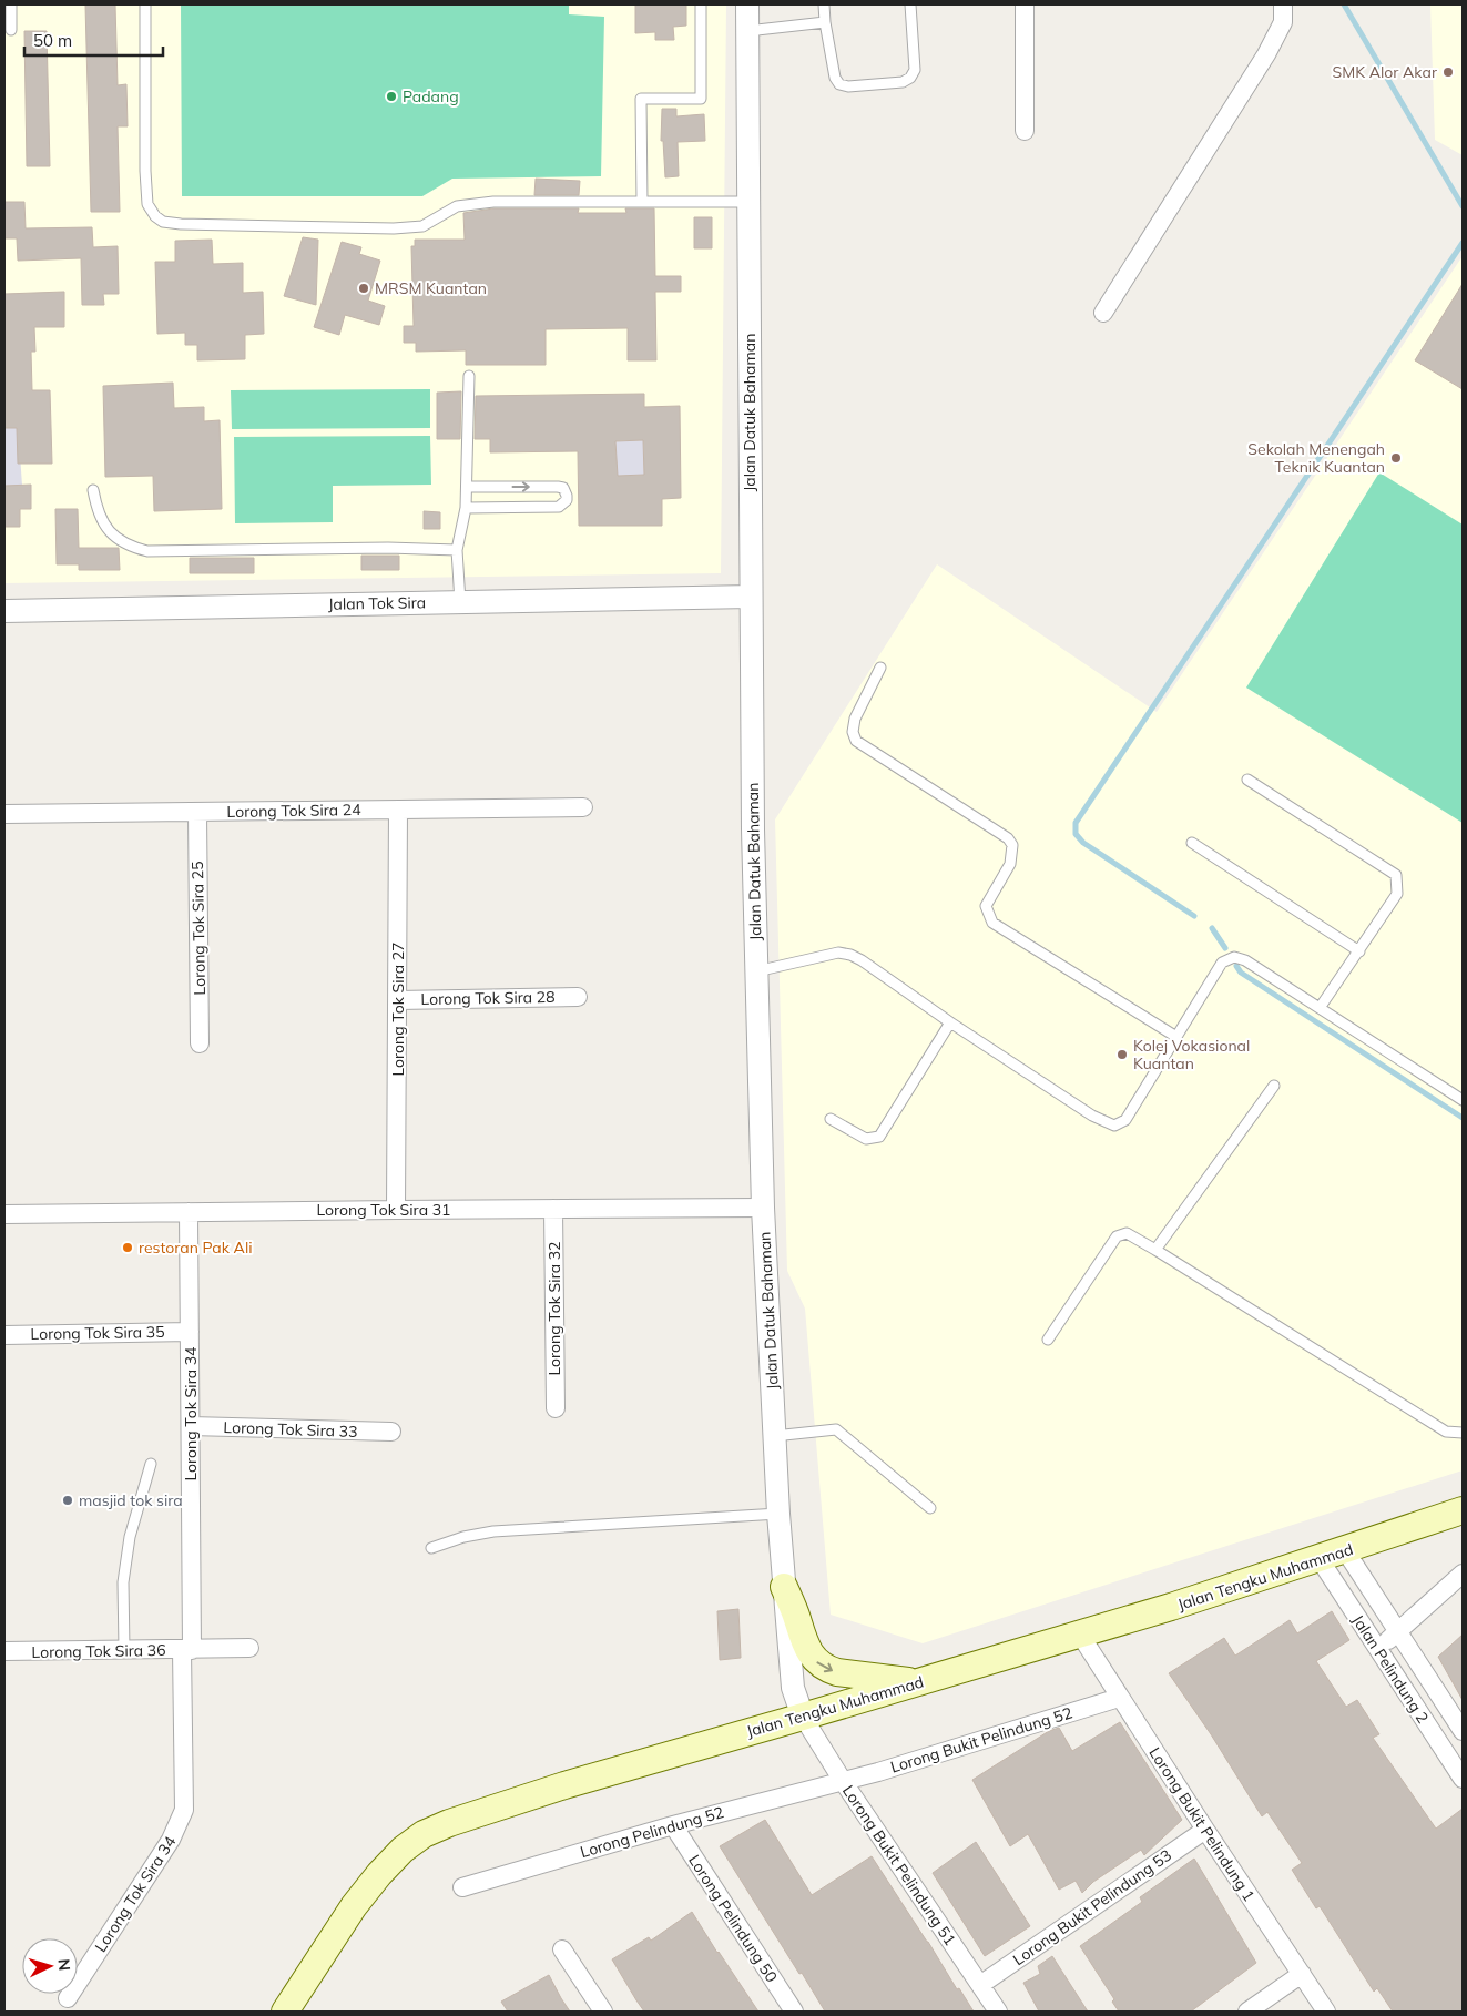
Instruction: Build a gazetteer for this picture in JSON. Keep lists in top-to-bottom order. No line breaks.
{"streets":{"main road":["Jalan Tengku Muhammad"],"street":["Jalan Datuk Bahaman","Jalan Tok Sira","Lorong Tok Sira 24","Lorong Tok Sira 25","Lorong Tok Sira 28","Lorong Tok Sira 27","Lorong Tok Sira 31","Lorong Tok Sira 32","Lorong Tok Sira 35","Lorong Tok Sira 34","Lorong Tok Sira 33","Lorong Tok Sira 36","Jalan Pelindung 2","Lorong Bukit Pelindung 52","Lorong Bukit Pelindung 1","Lorong Pelindung 52","Lorong Bukit Pelindung 51","Lorong Bukit Pelindung 53","Lorong Pelindung 50"]},"crossings":[["Jalan Datuk Bahaman","Jalan Tok Sira"],["Jalan Datuk Bahaman","Lorong Tok Sira 31"],["Jalan Datuk Bahaman","Jalan Tengku Muhammad"],["Jalan Datuk Bahaman","Lorong Bukit Pelindung 51"],["Lorong Tok Sira 24","Lorong Tok Sira 25"],["Lorong Tok Sira 24","Lorong Tok Sira 27"],["Lorong Tok Sira 28","Lorong Tok Sira 27"],["Lorong Tok Sira 27","Lorong Tok Sira 31"],["Lorong Tok Sira 31","Lorong Tok Sira 32"],["Lorong Tok Sira 31","Lorong Tok Sira 34"],["Lorong Tok Sira 35","Lorong Tok Sira 34"],["Lorong Tok Sira 34","Lorong Tok Sira 33"],["Lorong Tok Sira 34","Lorong Tok Sira 36"],["Jalan Tengku Muhammad","Jalan Pelindung 2"],["Jalan Tengku Muhammad","Lorong Bukit Pelindung 1"],["Jalan Tengku Muhammad","Lorong Bukit Pelindung 51"],["Lorong Bukit Pelindung 52","Lorong Bukit Pelindung 1"],["Lorong Bukit Pelindung 52","Lorong Pelindung 52"],["Lorong Bukit Pelindung 52","Lorong Bukit Pelindung 51"],["Lorong Bukit Pelindung 1","Lorong Bukit Pelindung 53"],["Lorong Pelindung 52","Lorong Bukit Pelindung 51"],["Lorong Pelindung 52","Lorong Pelindung 50"],["Lorong Bukit Pelindung 51","Lorong Bukit Pelindung 53"]],"places":["SMK Alor Akar","Padang","MRSM Kuantan","Sekolah Menengah Teknik Kuantan","Kolej Vokasional Kuantan","restoran Pak Ali","masjid tok sira"],"scale_bar":"50 m","north":"right"}
